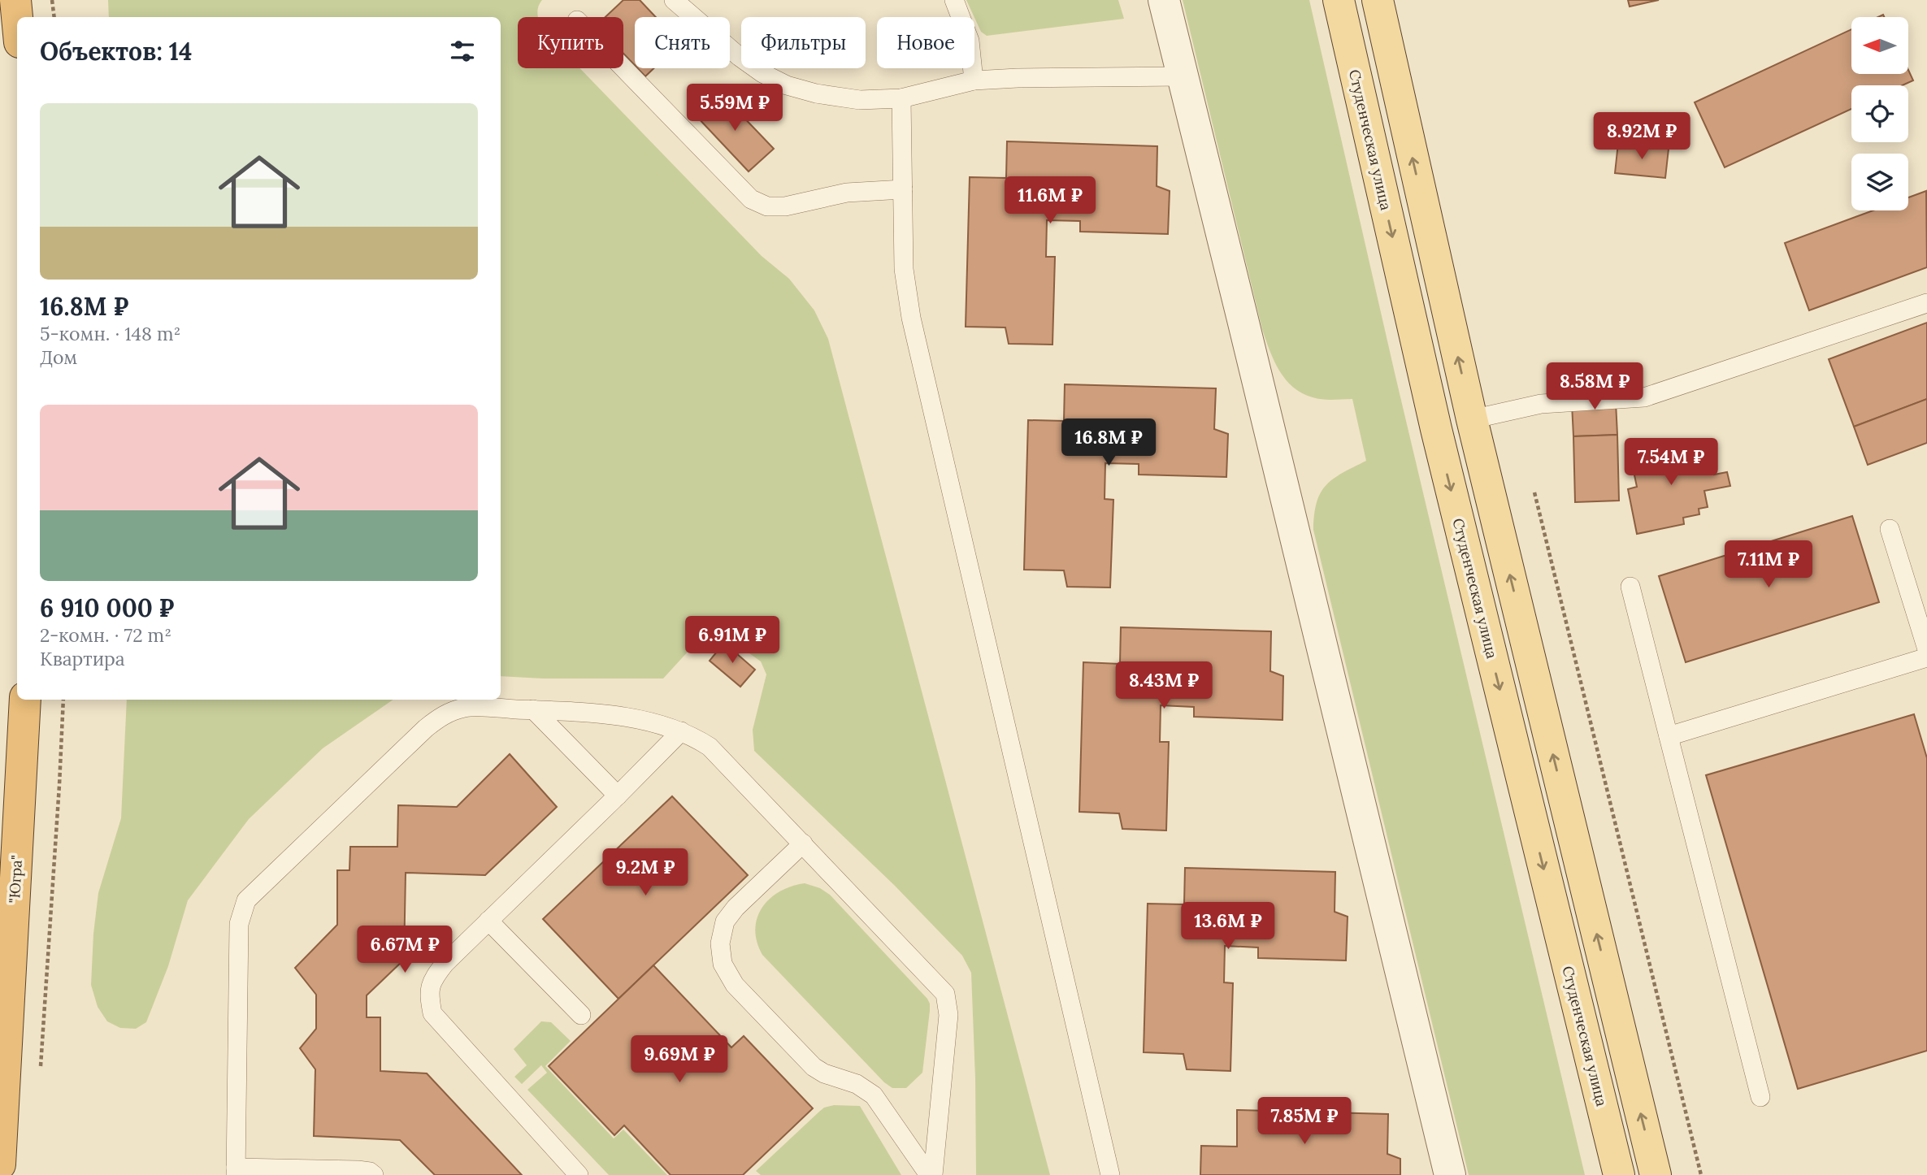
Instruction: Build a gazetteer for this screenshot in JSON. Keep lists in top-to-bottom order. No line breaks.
{"streets":{"highway":["\"Югра\""],"main road":["Студенческая улица"]},"north":"left","page":{"chip":["Купить","Снять","Фильтры","Новое"],"heading":"Объектов: 14","price":["5.59M ₽","8.92M ₽","11.6M ₽","8.58M ₽","16.8M ₽","7.54M ₽","7.11M ₽","6.91M ₽","8.43M ₽","9.2M ₽","13.6M ₽","6.67M ₽","9.69M ₽","7.85M ₽"],"list":[{"name":"16.8M ₽","note":"5-комн. · 148 m² · Дом"},{"name":"6 910 000 ₽","note":"2-комн. · 72 m² · Квартира"}]}}
